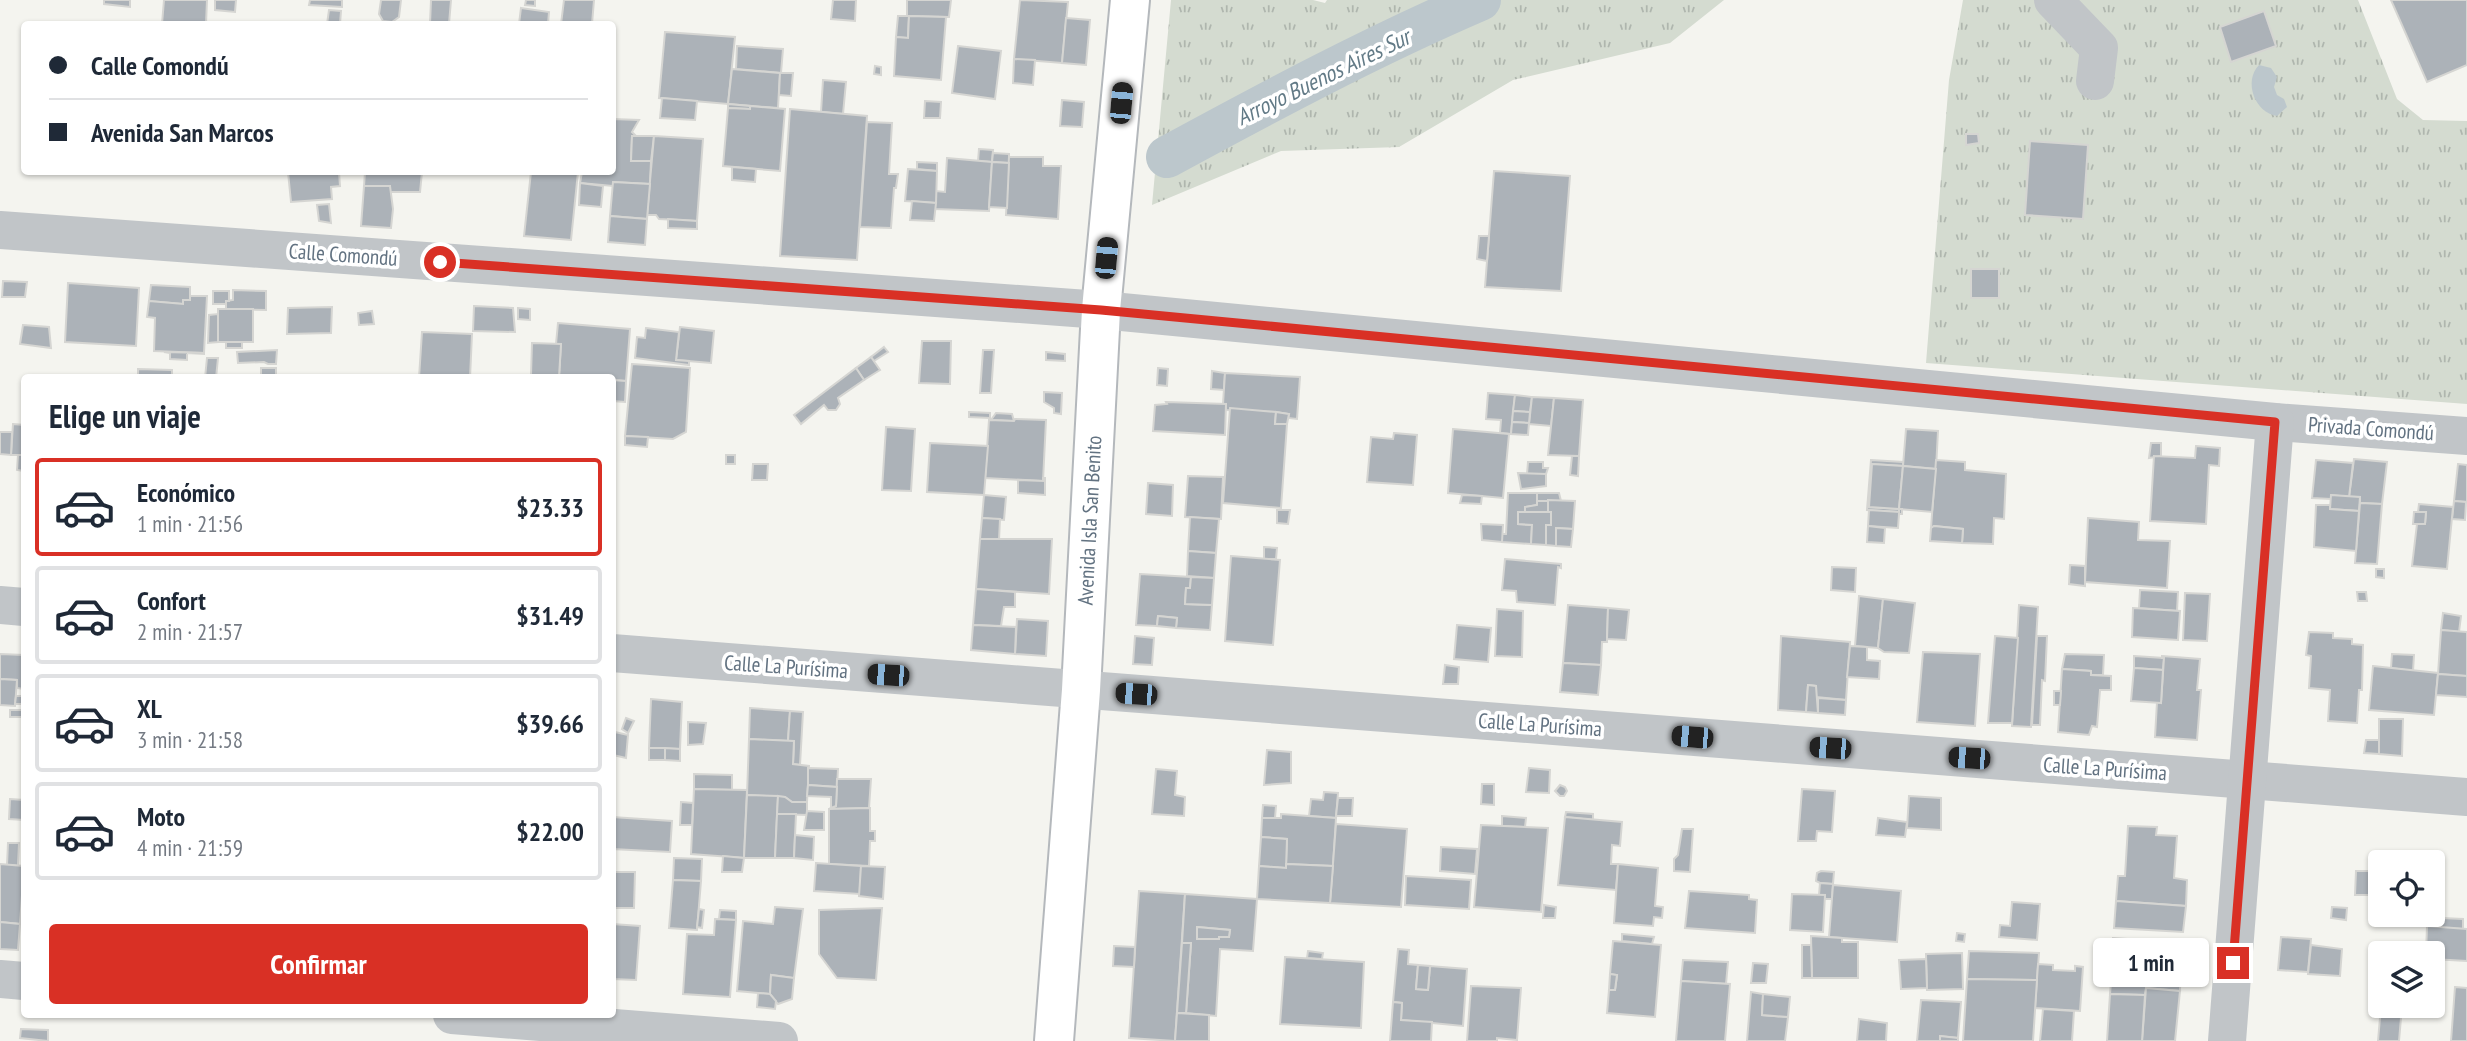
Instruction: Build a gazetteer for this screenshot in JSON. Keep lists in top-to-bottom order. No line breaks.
{"streets":{"main road":["Avenida Isla San Benito"],"street":["Calle Comondú","Privada Comondú","Calle La Purísima"]},"crossings":[["Calle Comondú","Privada Comondú"],["Calle Comondú","Avenida Isla San Benito"],["Avenida Isla San Benito","Calle La Purísima"]],"water":["Arroyo Buenos Aires Sur"],"page":{"banner":["Calle Comondú","Avenida San Marcos"],"heading":"Elige un viaje","list":[{"name":"Económico","note":"1 min · 21:56","value":"$23.33"},{"name":"Confort","note":"2 min · 21:57","value":"$31.49"},{"name":"XL","note":"3 min · 21:58","value":"$39.66"},{"name":"Moto","note":"4 min · 21:59","value":"$22.00"}],"buttons":"Confirmar","bubble":"1 min"}}
